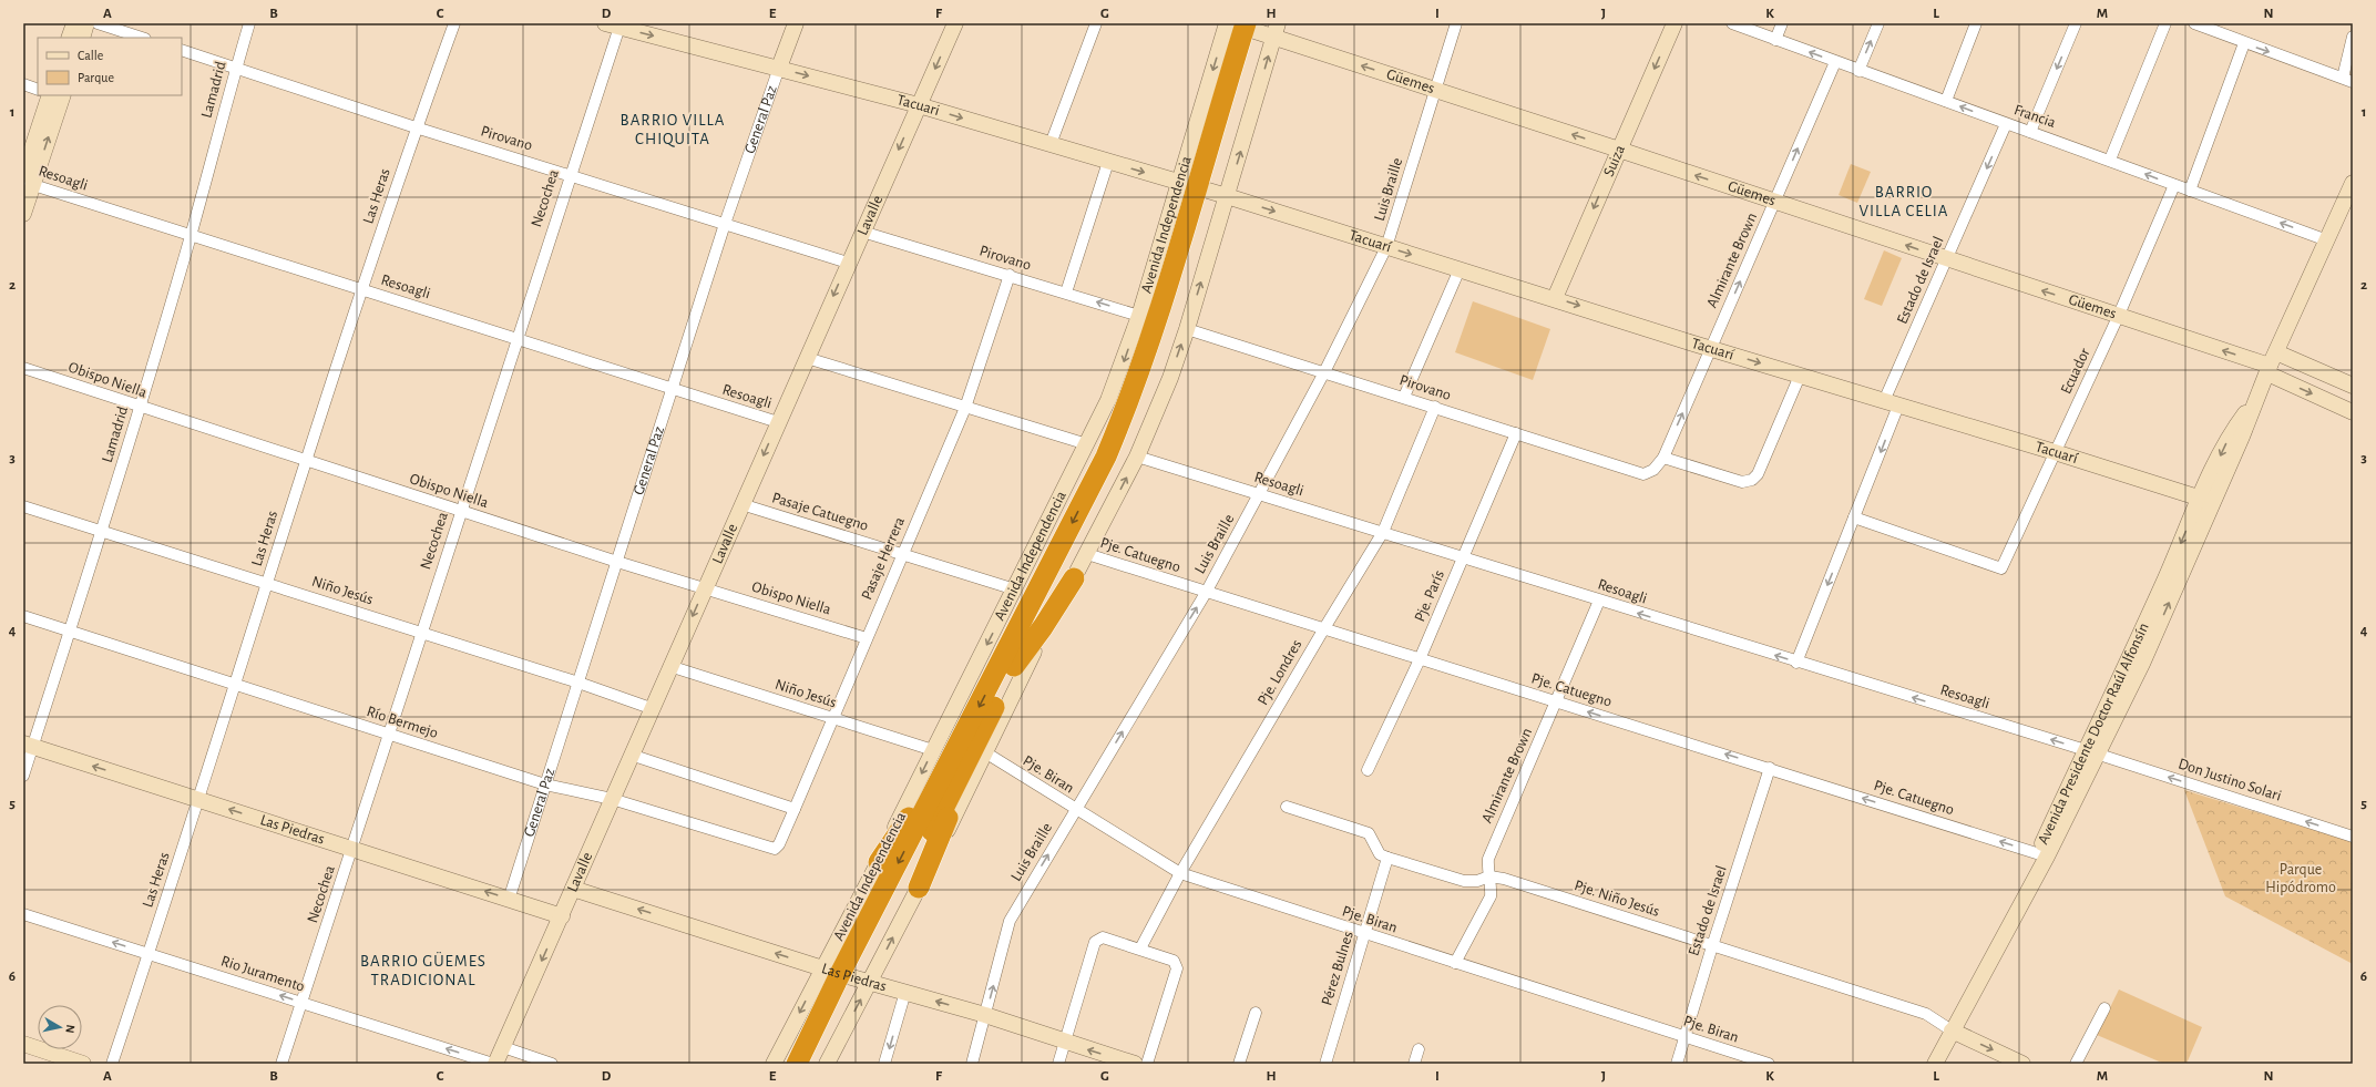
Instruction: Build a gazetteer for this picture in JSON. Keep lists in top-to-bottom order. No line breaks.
{"streets":{"highway":["Avenida Independencia"],"street":["Güemes","Lamadrid","Tacuari","Francia","General Paz","Pirovano","Suiza","Resoagli","Luis Braille","Las Heras","Necochea","Lavalle","Tacuarí","Almirante Brown","Estado de Israel","Ecuador","Obispo Niella","Pasaje Catuegno","Pje. Catuegno","Pasaje Herrera","Niño Jesús","Pje. París","Pje. Londres","Río Bermejo","Avenida Presidente Doctor Raúl Alfonsín","Pje. Biran","Don Justino Solari","Las Piedras","Pje. Niño Jesús","Pérez Bulnes","Rio Juramento"]},"crossings":[["Güemes","Suiza"],["Güemes","Luis Braille"],["Güemes","Avenida Independencia"],["Güemes","Almirante Brown"],["Güemes","Estado de Israel"],["Güemes","Ecuador"],["Güemes","Avenida Presidente Doctor Raúl Alfonsín"],["Lamadrid","Pirovano"],["Lamadrid","Resoagli"],["Lamadrid","Obispo Niella"],["Lamadrid","Niño Jesús"],["Lamadrid","Río Bermejo"],["Lamadrid","Las Piedras"],["Tacuari","General Paz"],["Tacuari","Necochea"],["Tacuari","Lavalle"],["Tacuari","Avenida Independencia"],["Tacuari","Tacuarí"],["Francia","Almirante Brown"],["Francia","Estado de Israel"],["Francia","Ecuador"],["Francia","Avenida Presidente Doctor Raúl Alfonsín"],["General Paz","Pirovano"],["General Paz","Resoagli"],["General Paz","Obispo Niella"],["General Paz","Niño Jesús"],["General Paz","Río Bermejo"],["General Paz","Las Piedras"],["Pirovano","Luis Braille"],["Pirovano","Las Heras"],["Pirovano","Necochea"],["Pirovano","Lavalle"],["Pirovano","Avenida Independencia"],["Pirovano","Almirante Brown"],["Pirovano","Pasaje Herrera"],["Pirovano","Pje. París"],["Pirovano","Pje. Londres"],["Suiza","Tacuarí"],["Resoagli","Luis Braille"],["Resoagli","Las Heras"],["Resoagli","Necochea"],["Resoagli","Lavalle"],["Resoagli","Avenida Independencia"],["Resoagli","Almirante Brown"],["Resoagli","Estado de Israel"],["Resoagli","Pje. París"],["Resoagli","Pje. Londres"],["Resoagli","Avenida Presidente Doctor Raúl Alfonsín"],["Resoagli","Don Justino Solari"],["Luis Braille","Tacuarí"],["Luis Braille","Pje. Catuegno"],["Luis Braille","Pje. Biran"],["Luis Braille","Las Piedras"],["Las Heras","Obispo Niella"],["Las Heras","Niño Jesús"],["Las Heras","Río Bermejo"],["Las Heras","Las Piedras"],["Las Heras","Rio Juramento"],["Necochea","Obispo Niella"],["Necochea","Niño Jesús"],["Necochea","Río Bermejo"],["Necochea","Las Piedras"],["Necochea","Rio Juramento"],["Lavalle","Obispo Niella"],["Lavalle","Pasaje Catuegno"],["Lavalle","Niño Jesús"],["Lavalle","Río Bermejo"],["Lavalle","Las Piedras"],["Lavalle","Rio Juramento"],["Avenida Independencia","Tacuarí"],["Avenida Independencia","Pasaje Catuegno"],["Avenida Independencia","Pje. Catuegno"],["Avenida Independencia","Niño Jesús"],["Avenida Independencia","Pje. Biran"],["Avenida Independencia","Las Piedras"],["Tacuarí","Almirante Brown"],["Tacuarí","Estado de Israel"],["Tacuarí","Ecuador"],["Tacuarí","Avenida Presidente Doctor Raúl Alfonsín"],["Almirante Brown","Pje. Catuegno"],["Almirante Brown","Pje. Biran"],["Almirante Brown","Pje. Niño Jesús"],["Estado de Israel","Ecuador"],["Estado de Israel","Pje. Catuegno"],["Estado de Israel","Pje. Biran"],["Estado de Israel","Pje. Niño Jesús"],["Obispo Niella","Pasaje Herrera"],["Pasaje Catuegno","Pasaje Herrera"],["Pje. Catuegno","Pje. París"],["Pje. Catuegno","Pje. Londres"],["Pje. Catuegno","Avenida Presidente Doctor Raúl Alfonsín"],["Pasaje Herrera","Niño Jesús"],["Pasaje Herrera","Río Bermejo"],["Pje. Londres","Pje. Biran"],["Avenida Presidente Doctor Raúl Alfonsín","Don Justino Solari"],["Avenida Presidente Doctor Raúl Alfonsín","Pje. Niño Jesús"],["Pje. Biran","Pérez Bulnes"],["Pje. Niño Jesús","Pérez Bulnes"]],"one_way":["Güemes","Tacuari","Francia","Suiza","Luis Braille","Lavalle","Tacuarí","Almirante Brown","Estado de Israel","Pje. Catuegno","Don Justino Solari","Las Piedras","Rio Juramento"],"districts":["BARRIO VILLA CHIQUITA","BARRIO VILLA CELIA","BARRIO GÜEMES TRADICIONAL"],"parks":["Parque Hipódromo"],"legend":["Calle","Parque"],"north":"right","grid":{"columns":["A","B","C","D","E","F","G","H","I","J","K","L","M","N"],"rows":["1","2","3","4","5","6"]}}
